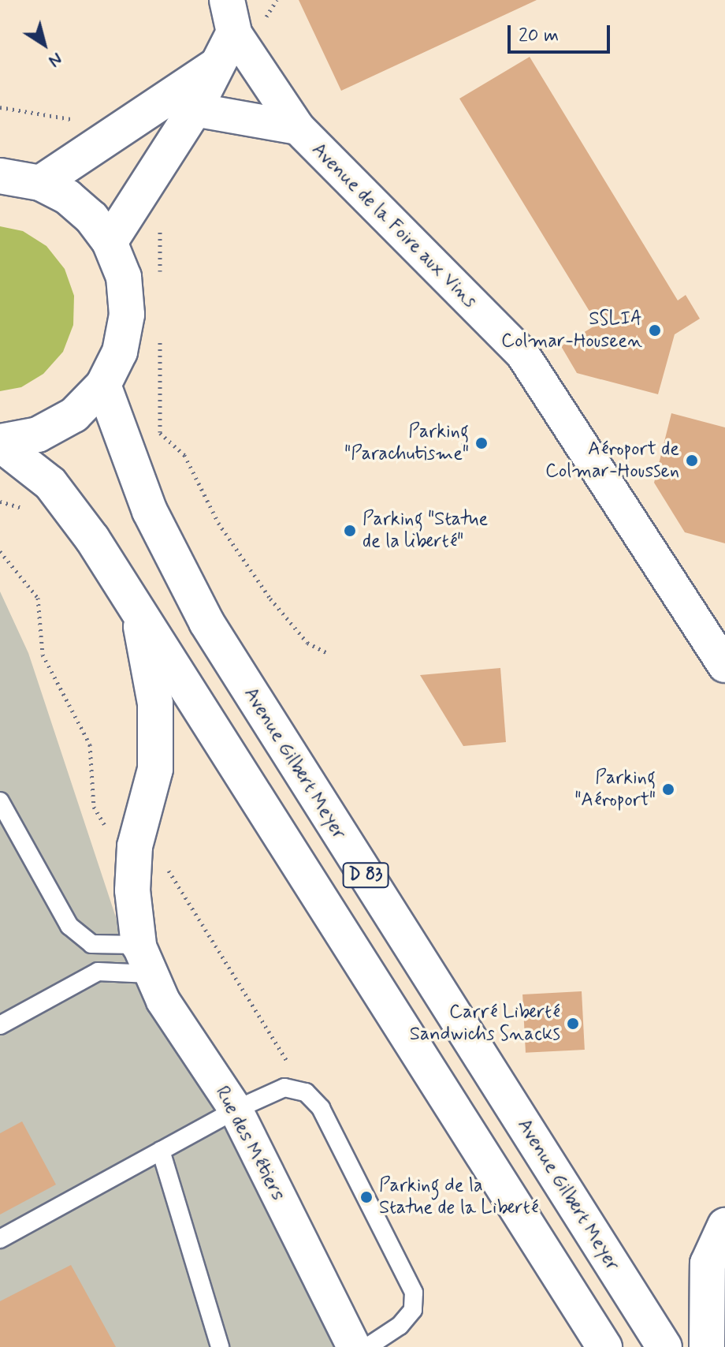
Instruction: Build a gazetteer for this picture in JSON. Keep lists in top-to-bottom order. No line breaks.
{"streets":{"main road":["Avenue de la Foire aux Vins","Avenue Gilbert Meyer","D 83"],"street":["Rue des Métiers"]},"places":["SSLIA Colmar-Houseen","Parking \"Parachutisme\"","Aéroport de Colmar-Houssen","Parking \"Statue de la liberté\"","Parking \"Aéroport\"","Carré Liberté Sandwichs Snacks","Parking de la Statue de la Liberté"],"scale_bar":"20 m","north":"bottom right"}
